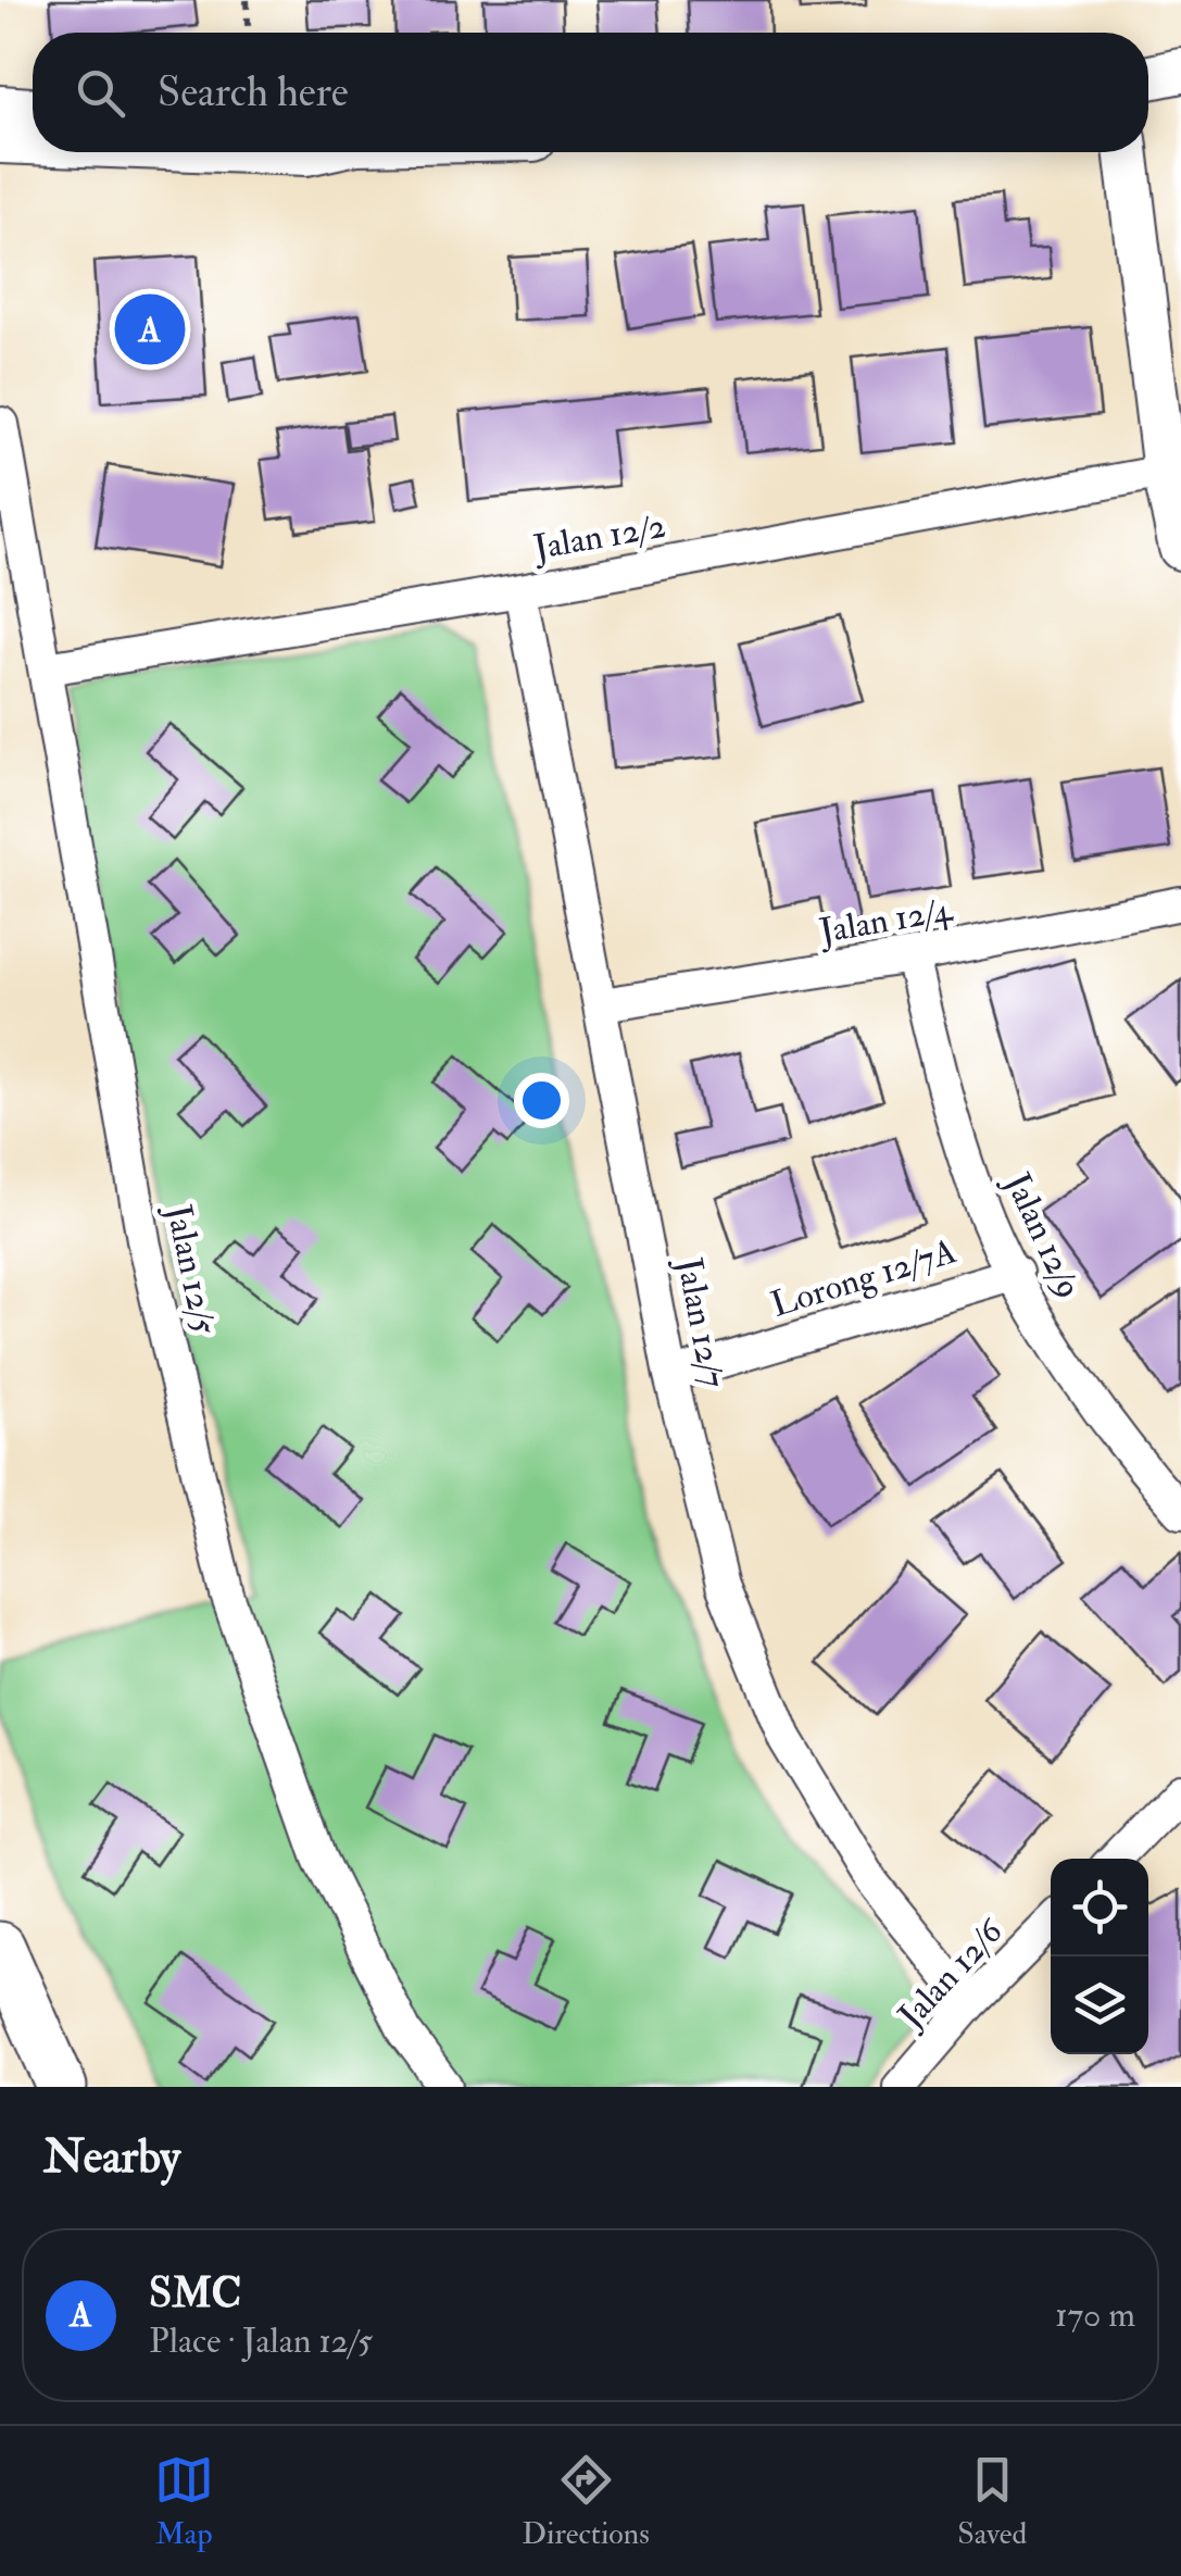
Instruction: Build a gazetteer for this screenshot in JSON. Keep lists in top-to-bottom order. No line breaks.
{"streets":{"street":["Jalan 12/2","Jalan 12/4","Jalan 12/9","Jalan 12/5","Lorong 12/7A","Jalan 12/7","Jalan 12/6"]},"crossings":[["Jalan 12/2","Jalan 12/5"],["Jalan 12/2","Jalan 12/7"],["Jalan 12/4","Jalan 12/9"],["Jalan 12/4","Jalan 12/7"],["Jalan 12/9","Lorong 12/7A"],["Lorong 12/7A","Jalan 12/7"],["Jalan 12/7","Jalan 12/6"]],"page":{"search":"Search here","pins":"A","heading":"Nearby","list":[{"mark":"A","name":"SMC","note":"Place · Jalan 12/5","value":"170 m"}],"nav":["Map","Directions","Saved"]}}
